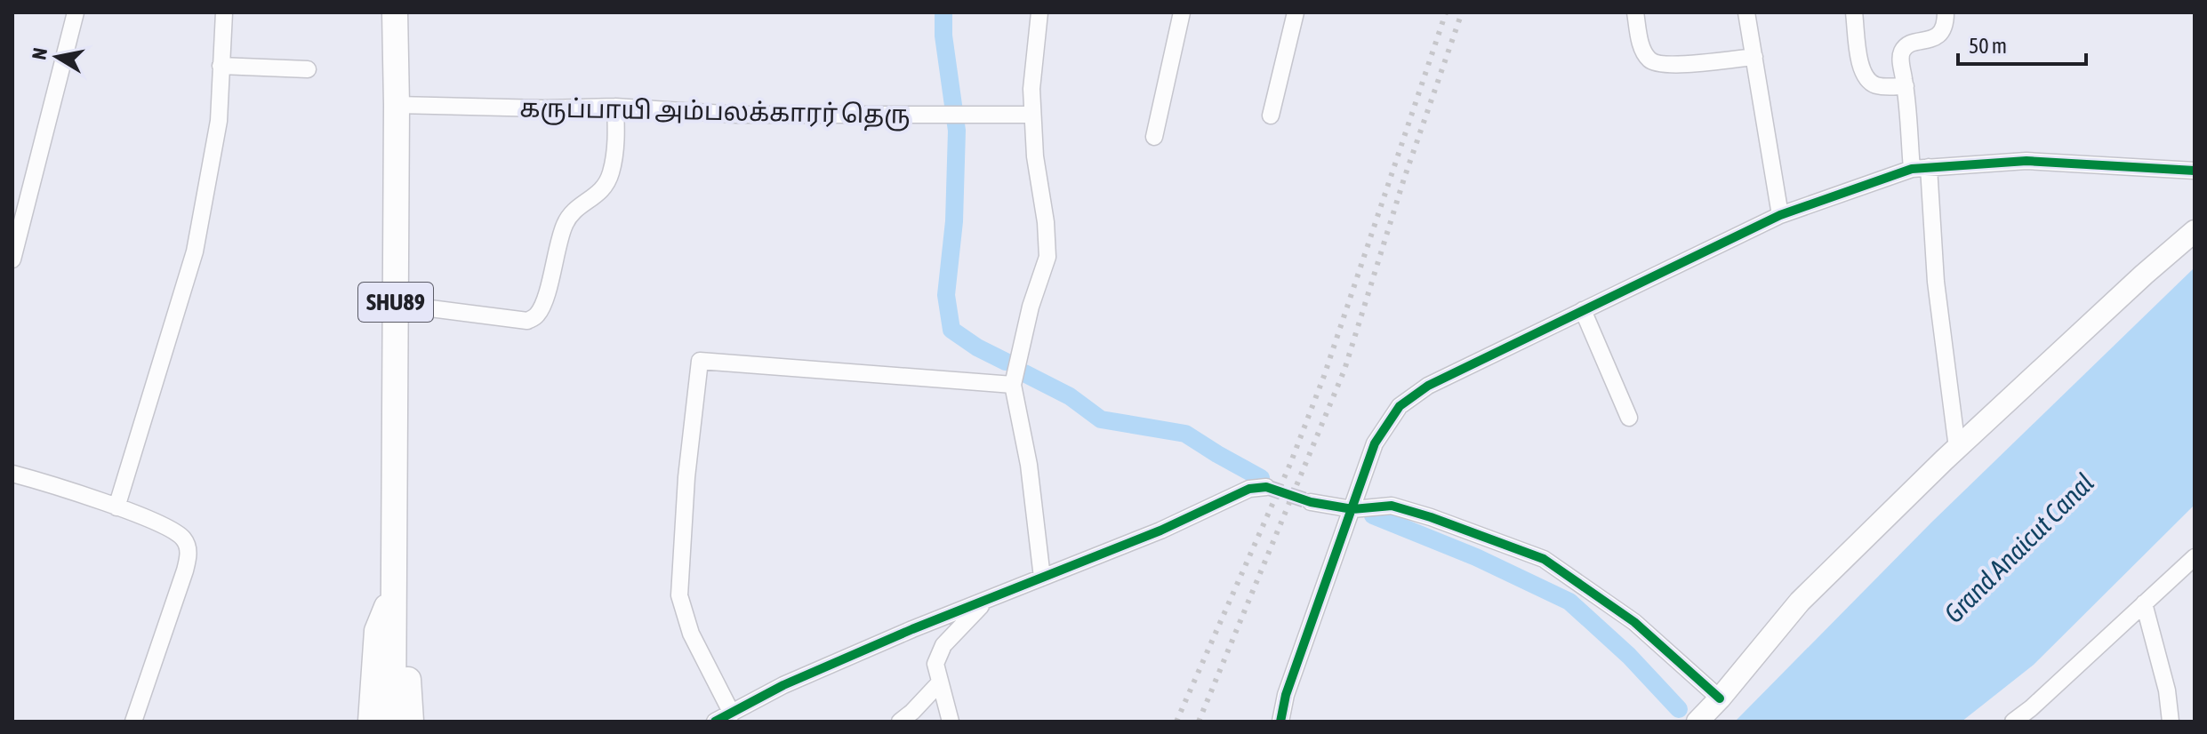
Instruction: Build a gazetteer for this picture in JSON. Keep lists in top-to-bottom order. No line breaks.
{"streets":{"main road":["SHU89"],"street":["கருப்பாயி அம்பலக்காரர் தெரு"]},"crossings":[["கருப்பாயி அம்பலக்காரர் தெரு","SHU89"]],"water":["Grand Anaicut Canal"],"scale_bar":"50 m","north":"left"}
